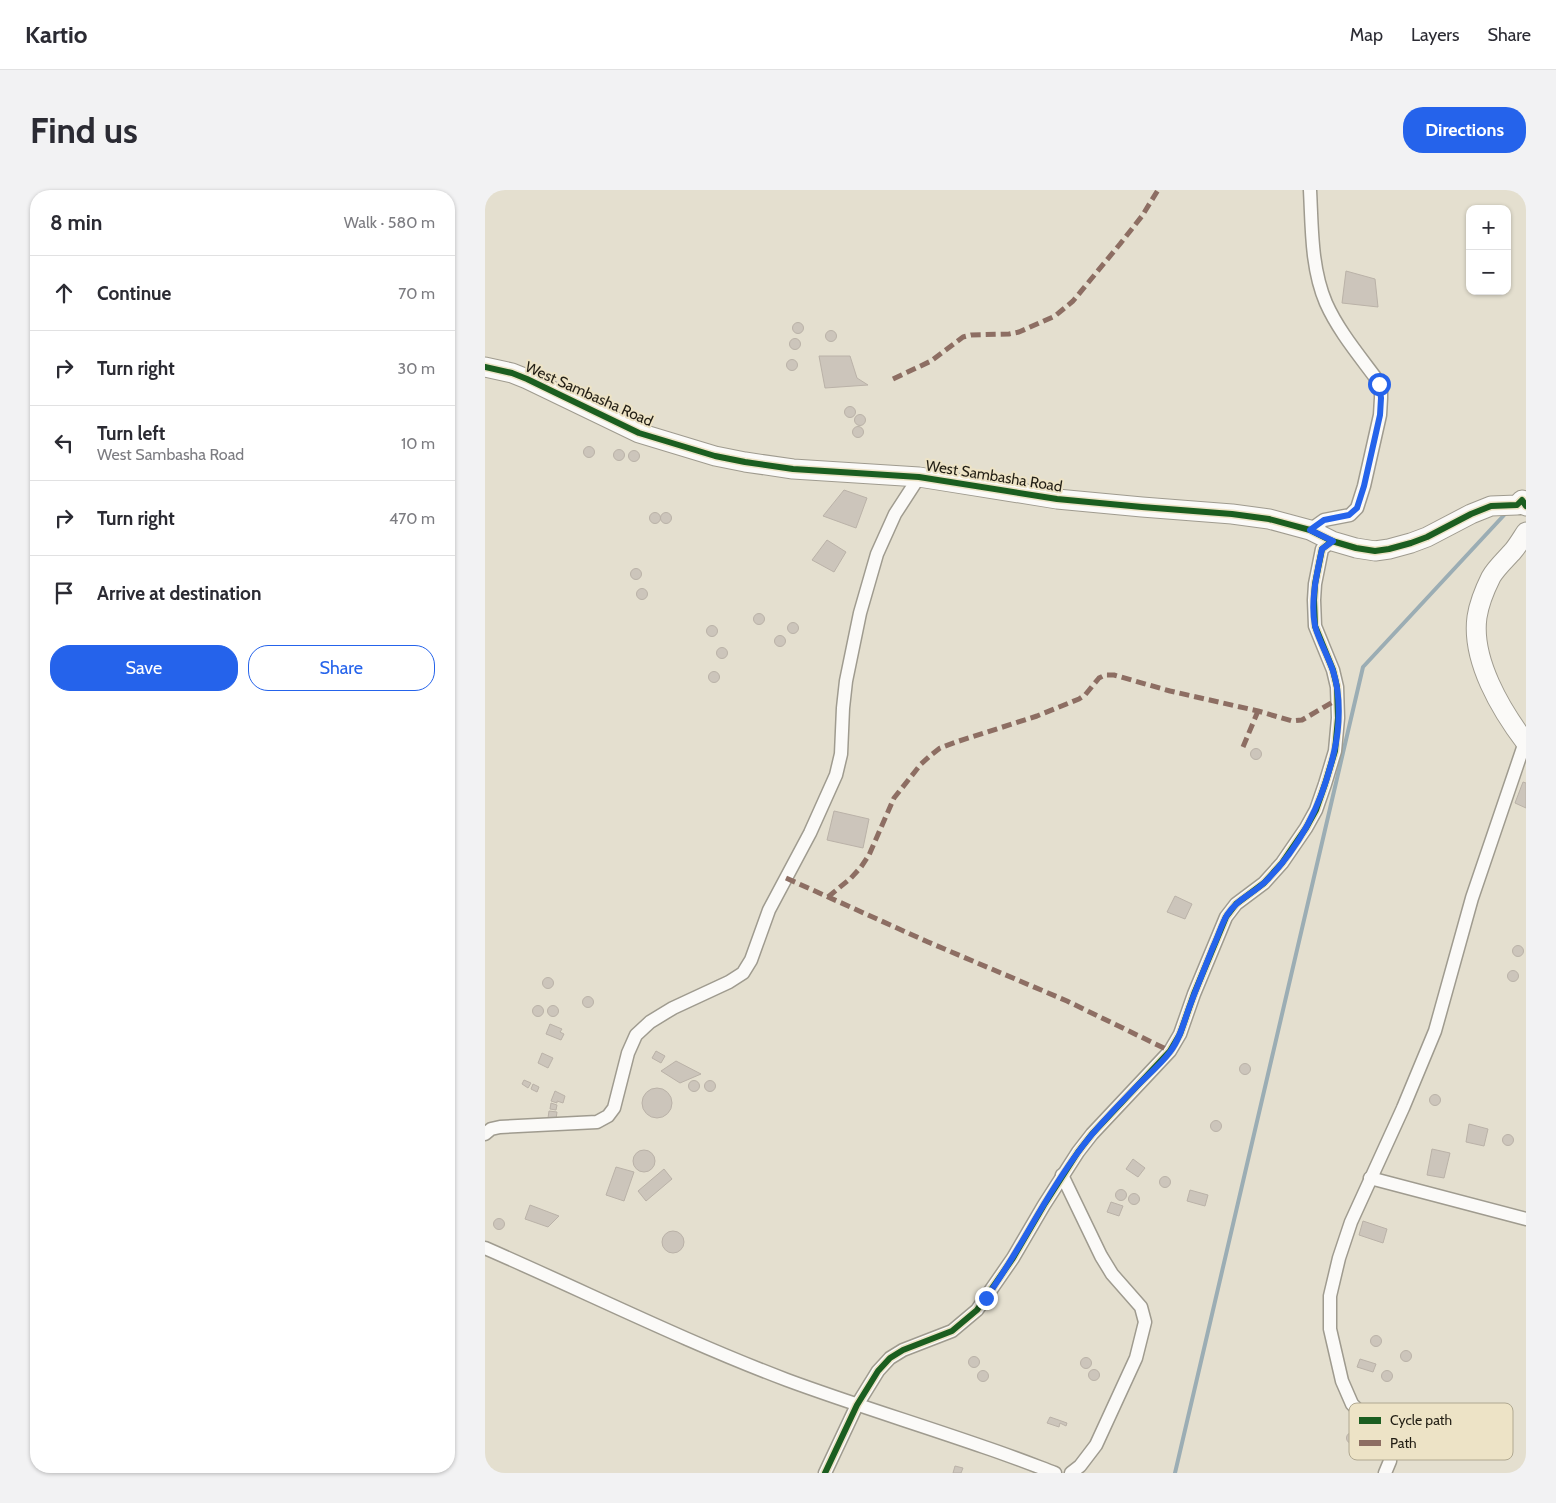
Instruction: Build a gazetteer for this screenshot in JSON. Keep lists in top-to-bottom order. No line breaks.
{"streets":{"street":["West Sambasha Road"]},"legend":["Cycle path","Path"],"page":{"header":"Kartio","nav":["Map","Layers","Share"],"buttons":["Directions",["Save","Share"]],"title":"Find us","heading":["8 min","Walk · 580 m"],"map_buttons":["+","−"],"list":[["Continue","70 m"],["Turn right","30 m"],["Turn left","West Sambasha Road","10 m"],["Turn right","470 m"],"Arrive at destination"]}}
